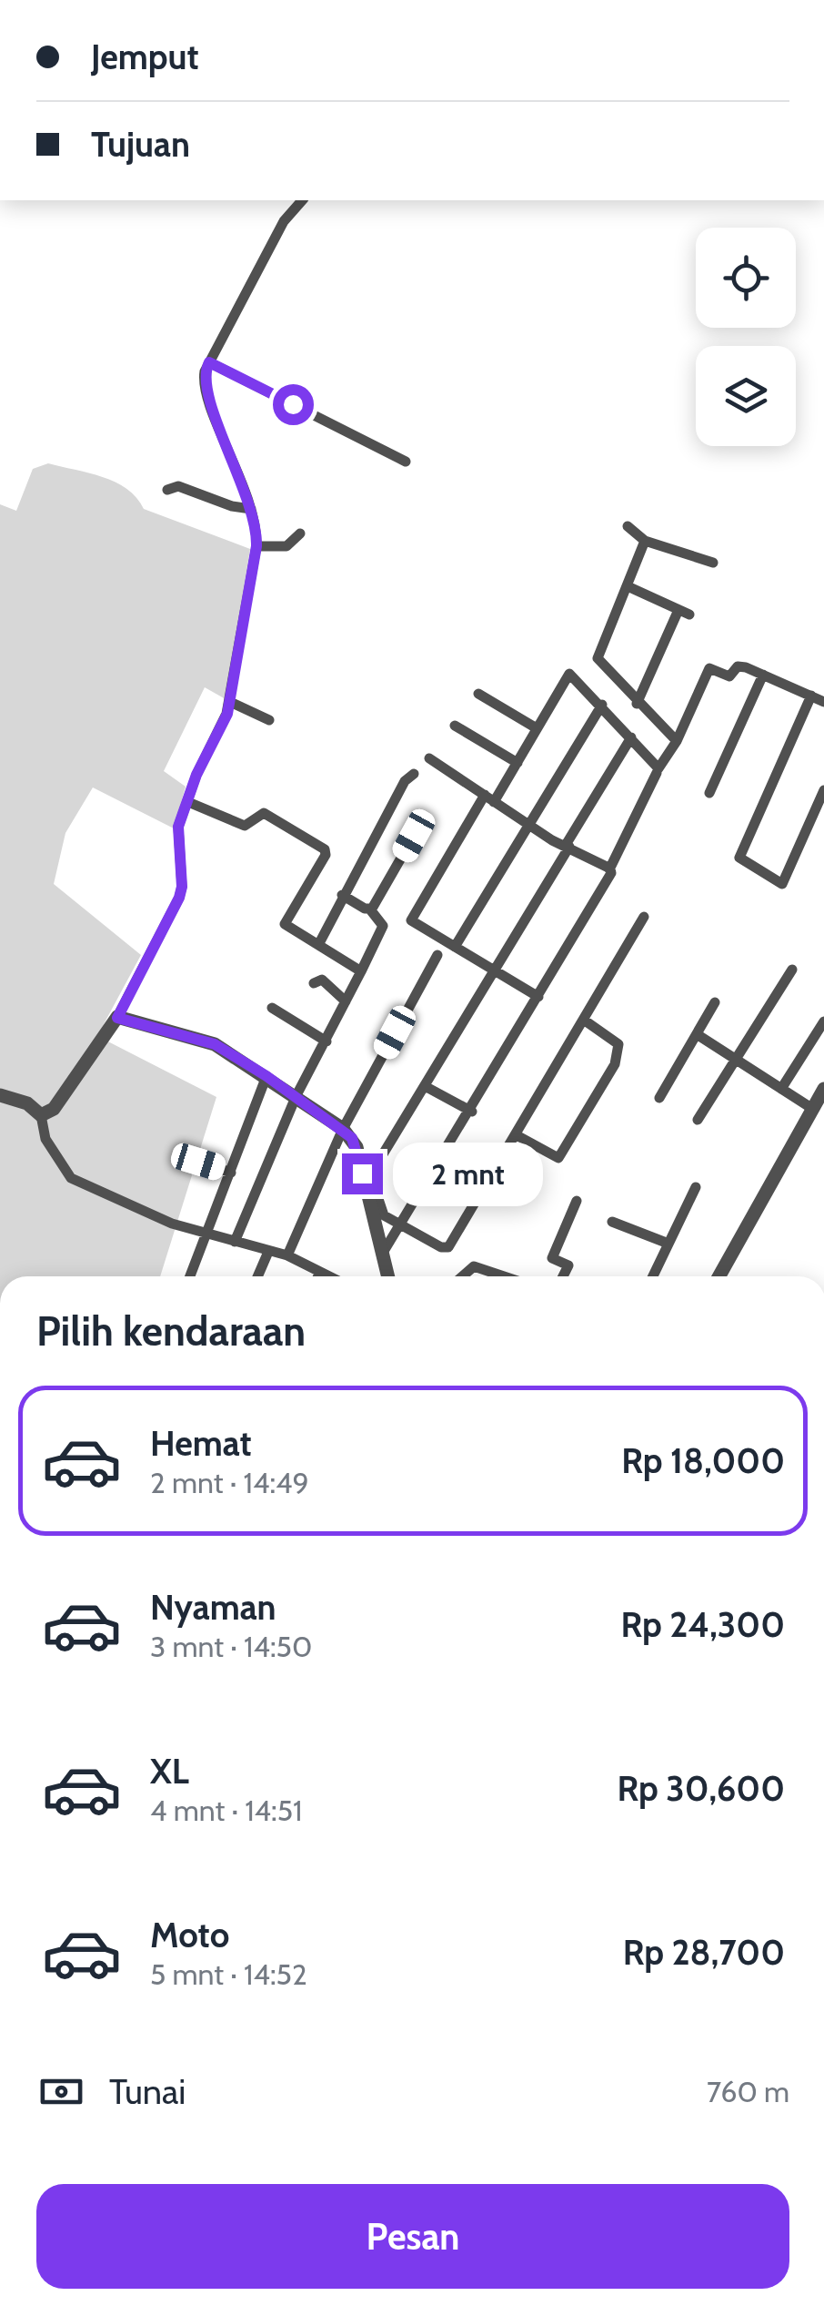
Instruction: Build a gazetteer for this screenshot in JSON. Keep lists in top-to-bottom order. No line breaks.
{"page":{"banner":["Jemput","Tujuan"],"bubble":"2 mnt","heading":"Pilih kendaraan","list":[{"name":"Hemat","note":"2 mnt · 14:49","value":"Rp 18,000"},{"name":"Nyaman","note":"3 mnt · 14:50","value":"Rp 24,300"},{"name":"XL","note":"4 mnt · 14:51","value":"Rp 30,600"},{"name":"Moto","note":"5 mnt · 14:52","value":"Rp 28,700"}],"pay":["Tunai","760 m"],"buttons":"Pesan"}}
